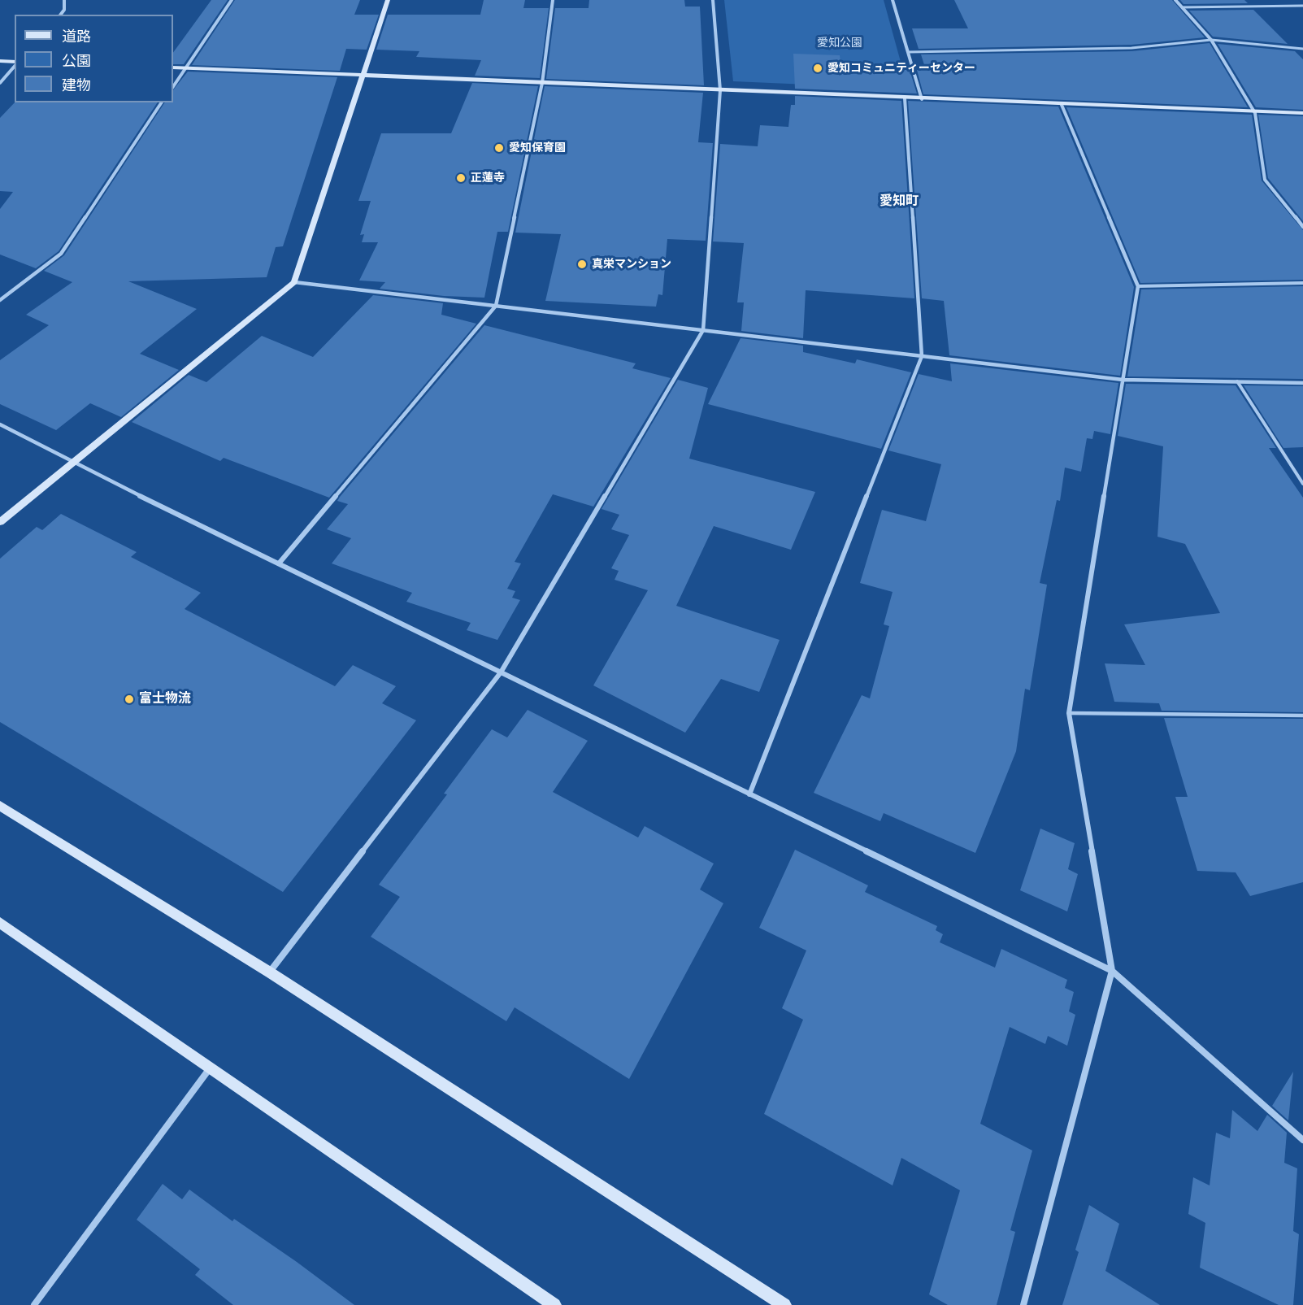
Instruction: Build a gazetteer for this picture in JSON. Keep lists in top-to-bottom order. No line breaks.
{"districts":["愛知町"],"parks":["愛知公園"],"places":["愛知コミュニティーセンター","愛知保育園","正蓮寺","真栄マンション","富士物流"],"legend":["道路","公園","建物"]}
